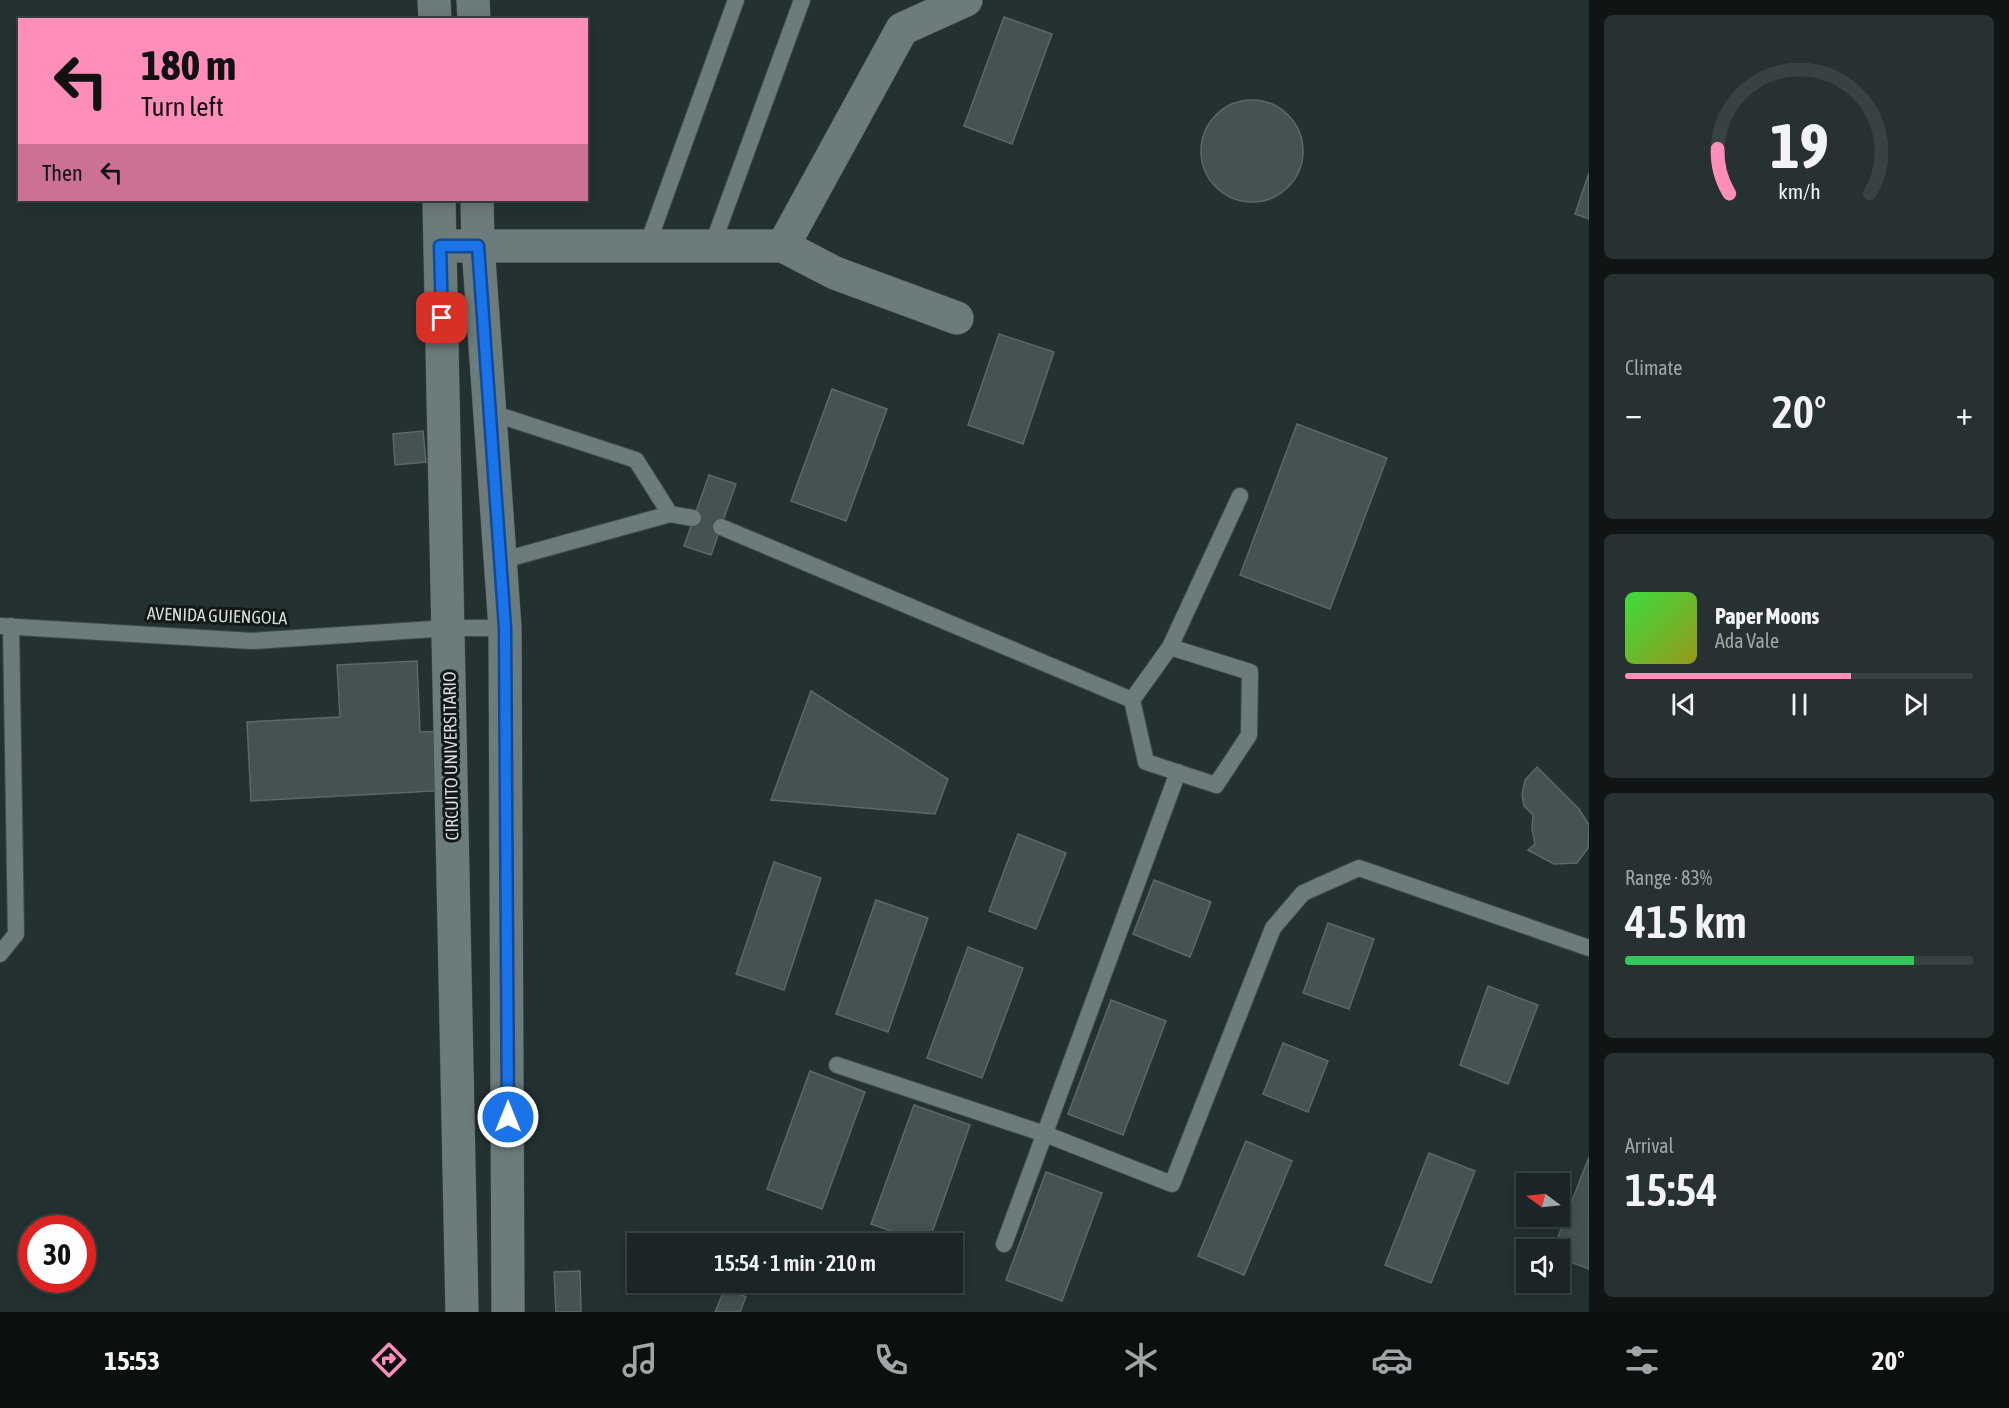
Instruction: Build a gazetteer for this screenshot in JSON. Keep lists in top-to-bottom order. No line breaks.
{"streets":{"street":["CIRCUITO UNIVERSITARIO"],"lane":["AVENIDA GUIENGOLA"]},"crossings":[["AVENIDA GUIENGOLA","CIRCUITO UNIVERSITARIO"]],"north":"left","page":{"turn":["180 m","Turn left"],"then":"Then","tile":["Climate",["Range · 83%","415 km"],["Arrival","15:54"]],"heat":["−","20°","+"],"song":["Paper Moons","Ada Vale"],"limit":"30","trip":"15:54 · 1 min · 210 m","tabs":["15:53","20°"],"gauge":["19","km/h"]}}
